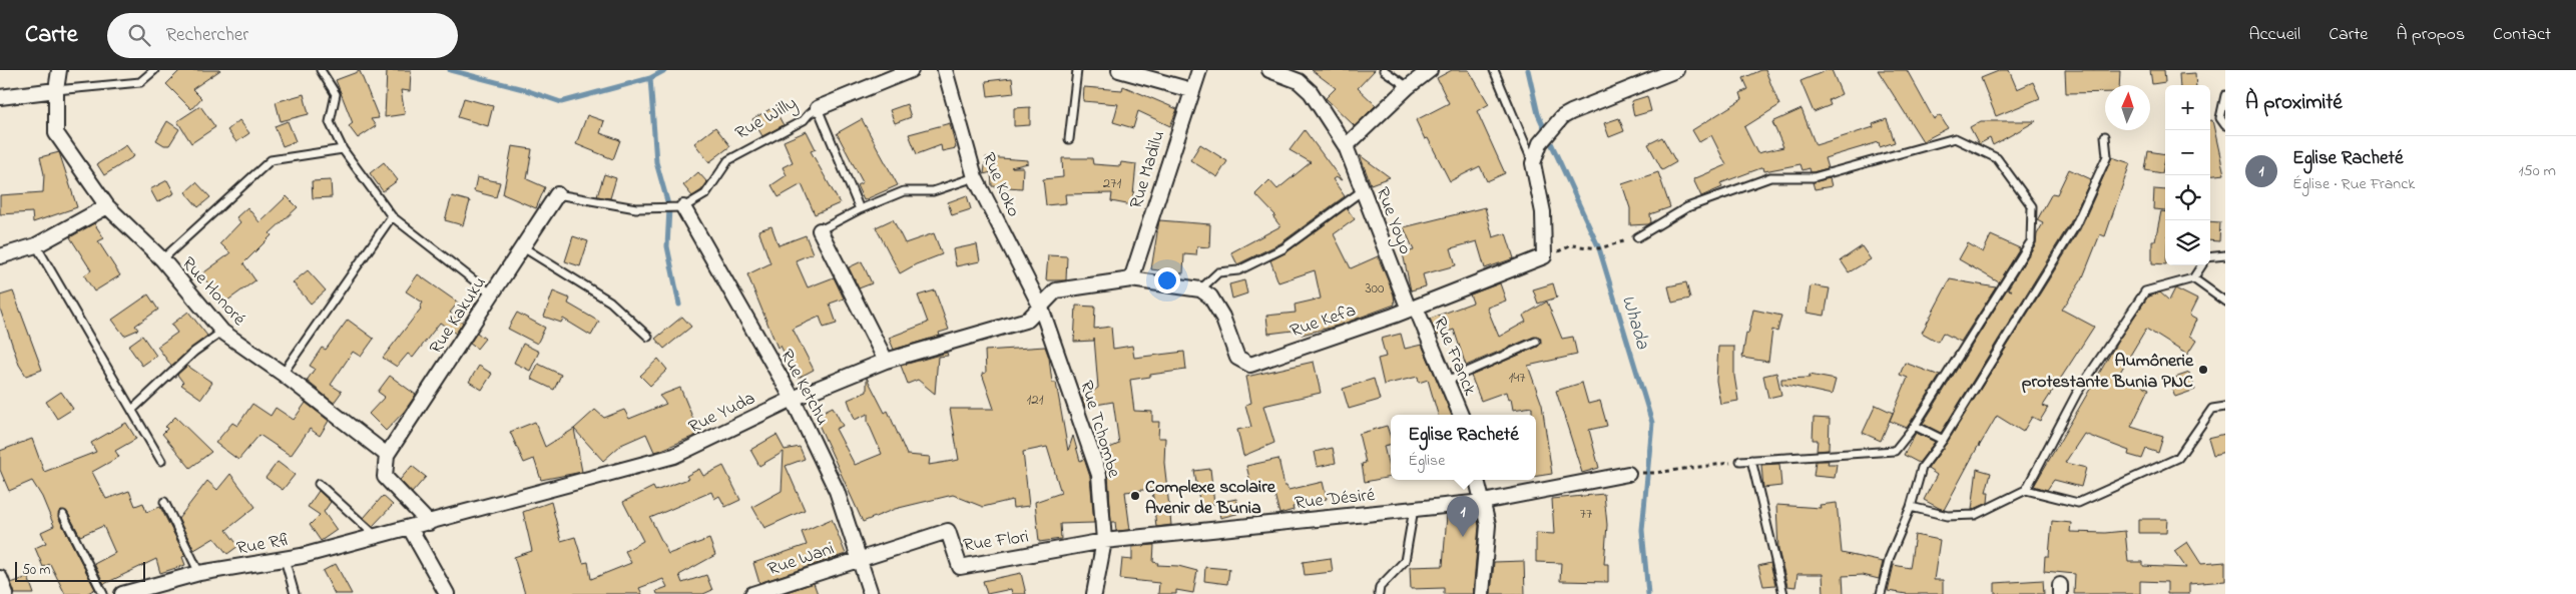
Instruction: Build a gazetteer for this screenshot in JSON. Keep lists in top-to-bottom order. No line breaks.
{"streets":{"street":["Rue Willy","Rue Madilu","Rue Koko","Rue Yoyo","Rue Honoré","Rue Kakuku","Rue Kefa","Rue Franck","Rue Ketchu","Rue Yuda","Rue Tchombe","Rue Désiré","Rue Flori","Rue Rfi","Rue Wani"]},"crossings":[["Rue Willy","Rue Ketchu"],["Rue Koko","Rue Yuda"],["Rue Koko","Rue Tchombe"],["Rue Yoyo","Rue Kefa"],["Rue Yoyo","Rue Franck"],["Rue Honoré","Rue Kakuku"],["Rue Kefa","Rue Franck"],["Rue Ketchu","Rue Yuda"],["Rue Ketchu","Rue Flori"],["Rue Ketchu","Rue Wani"],["Rue Yuda","Rue Tchombe"],["Rue Yuda","Rue Rfi"],["Rue Tchombe","Rue Désiré"],["Rue Tchombe","Rue Flori"],["Rue Désiré","Rue Flori"],["Rue Flori","Rue Wani"]],"water":["Whada"],"places":["Aumônerie protestante Bunia PNC","Complexe scolaire Avenir de Bunia"],"house_numbers":["271","300","147","121","77"],"scale_bar":"50 m","north":"top","page":{"header":"Carte","search":"Rechercher","nav":["Accueil","Carte","À propos","Contact"],"heading":"À proximité","map_buttons":["+","−"],"list":[{"mark":"1","name":"Eglise Racheté","note":"Église · Rue Franck","value":"150 m"}],"popup":["Eglise Racheté","Église"],"pins":"1","scale":"50 m"}}
